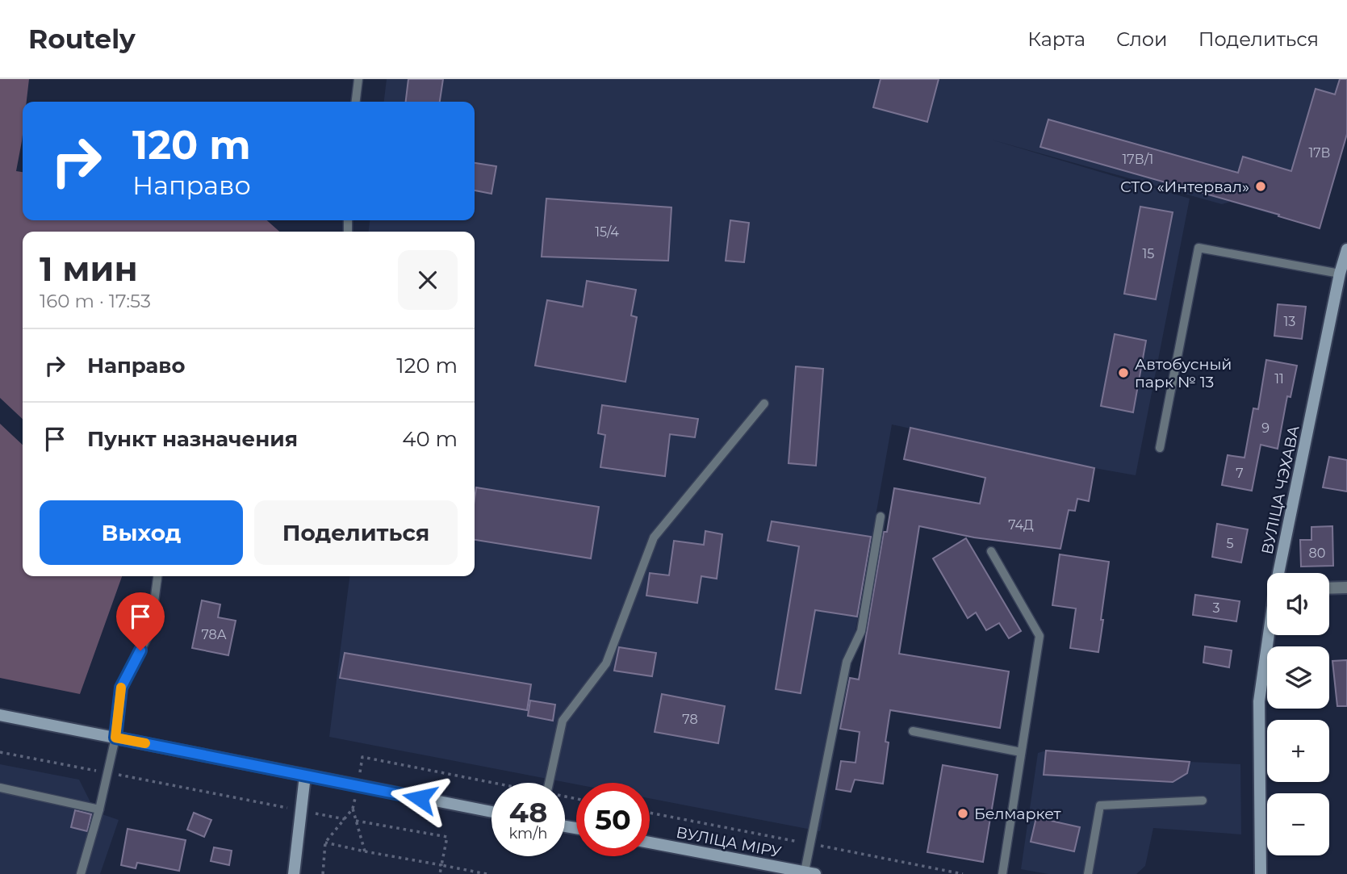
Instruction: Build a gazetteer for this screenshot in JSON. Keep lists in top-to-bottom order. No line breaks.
{"streets":{"street":["ВУЛІЦА ЧЭХАВА","ВУЛІЦА МІРУ"]},"places":["СТО «Интервал»","Автобусный парк № 13","Белмаркет"],"house_numbers":["17В","17В/1","15/4","15","13","11","9","7","74Д","5","80","3","78А","78"],"page":{"header":"Routely","nav":["Карта","Слои","Поделиться"],"turn":["120 m","Направо"],"heading":["1 мин","160 m · 17:53"],"list":[{"name":"Направо","value":"120 m"},{"name":"Пункт назначения","value":"40 m"}],"buttons":["Выход","Поделиться"],"map_buttons":["+","−"],"speed":"48 km/h","limit":"50"}}
